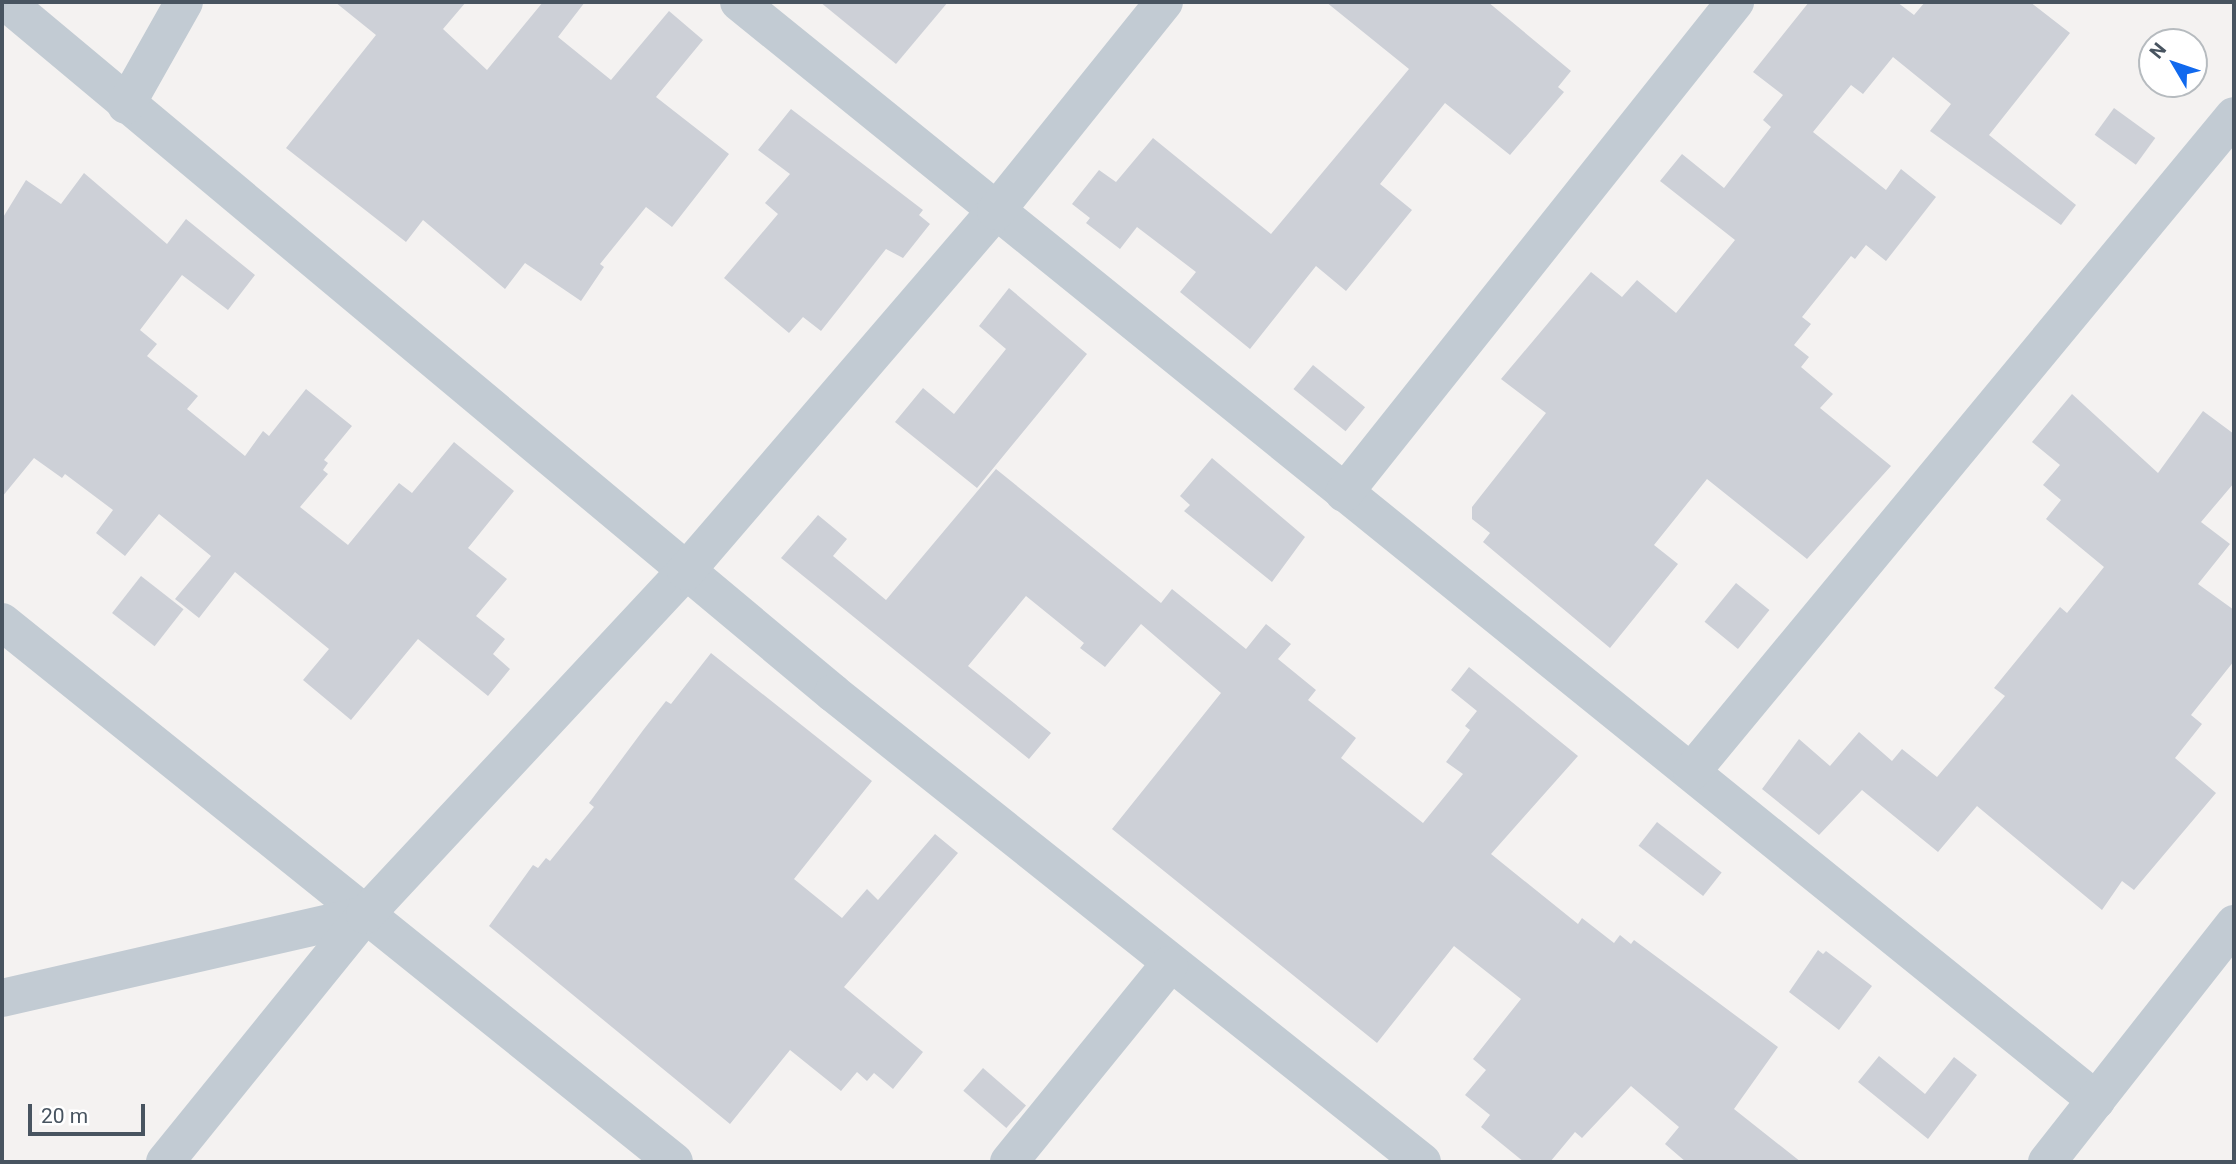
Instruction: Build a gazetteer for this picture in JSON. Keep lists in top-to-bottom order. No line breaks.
{"scale_bar":"20 m","north":"top left"}
